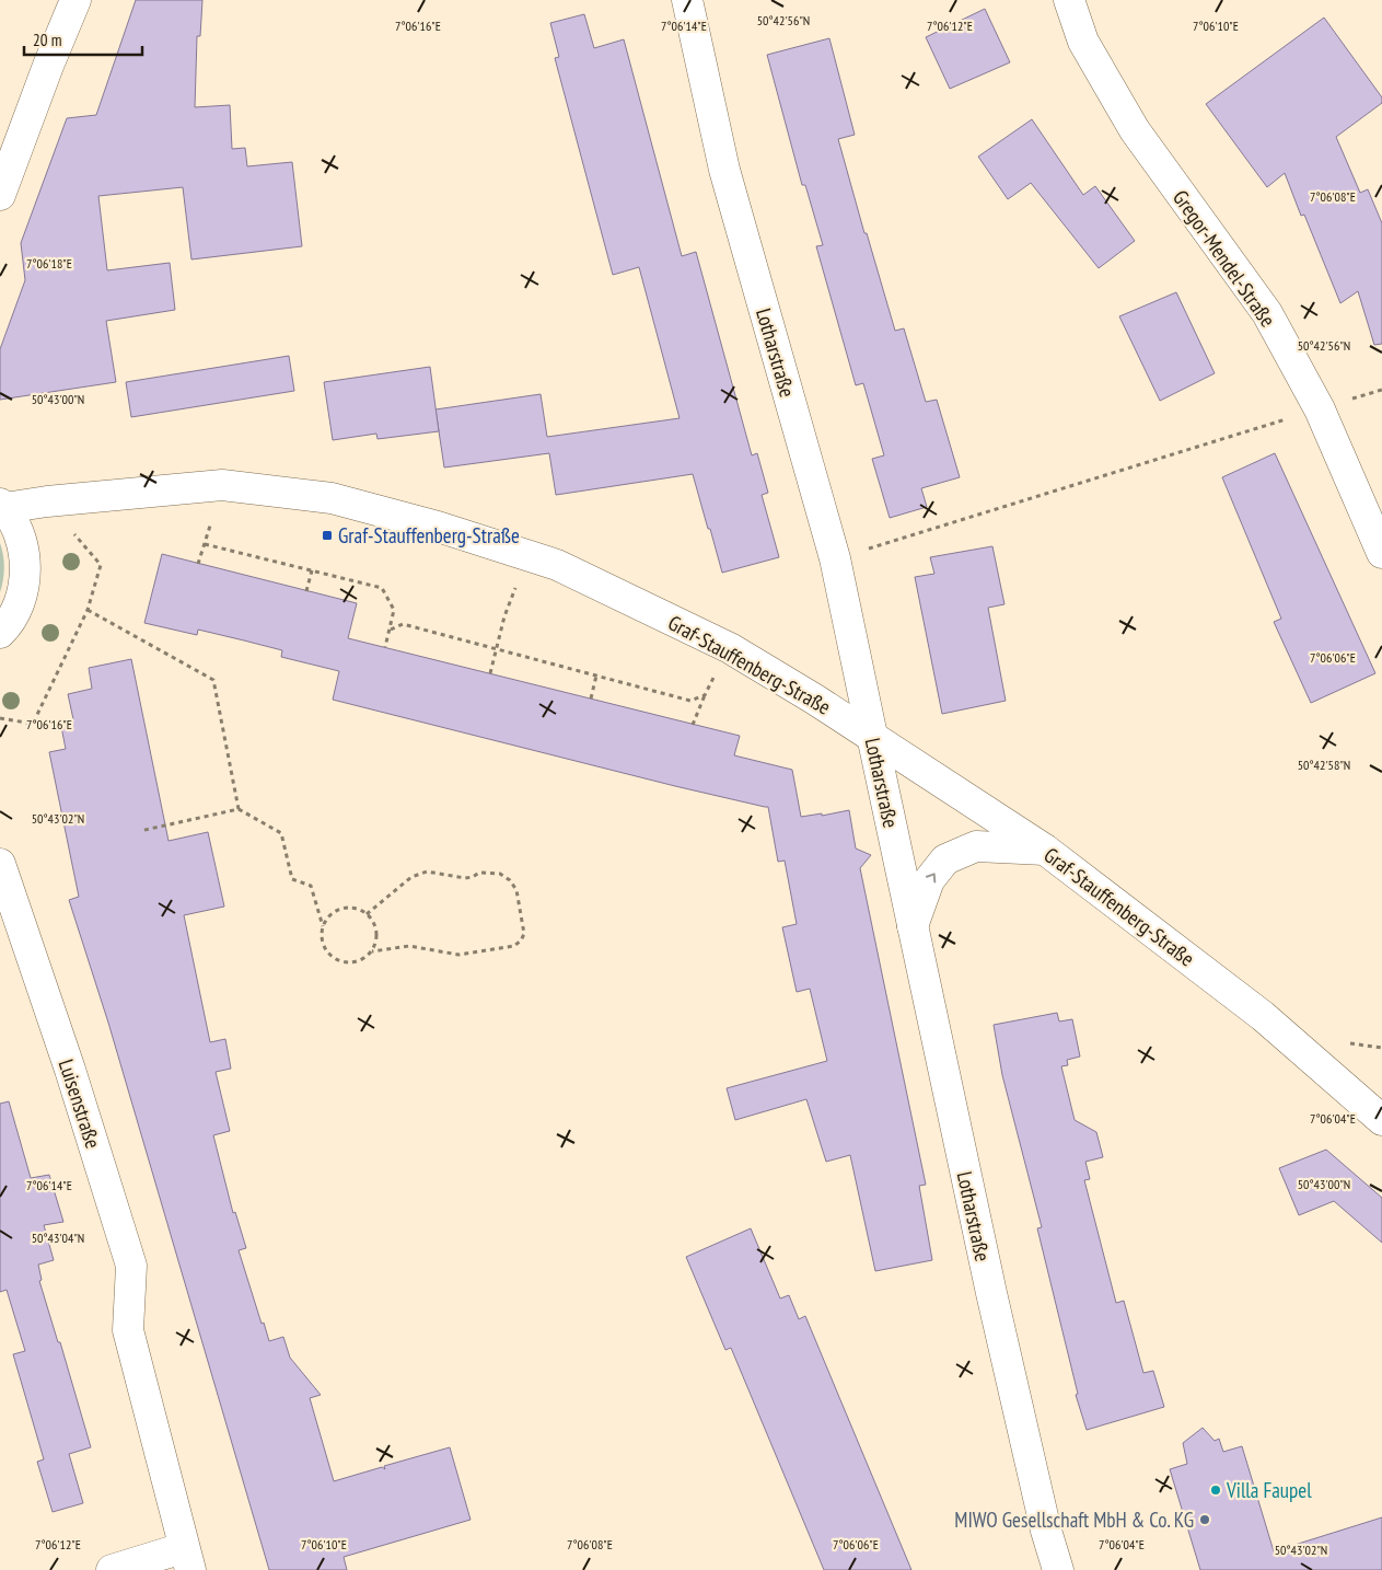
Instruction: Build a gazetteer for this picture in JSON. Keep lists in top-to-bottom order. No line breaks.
{"streets":{"street":["Gregor-Mendel-Straße","Lotharstraße","Graf-Stauffenberg-Straße","Luisenstraße"]},"crossings":[["Lotharstraße","Graf-Stauffenberg-Straße"]],"places":{"transit":["Graf-Stauffenberg-Straße"],"other":["Villa Faupel","MIWO Gesellschaft MbH & Co. KG"]},"scale_bar":"20 m","coordinates":["50°42'56\"N","7°06'16\"E","7°06'14\"E","7°06'12\"E","7°06'10\"E","7°06'08\"E","7°06'18\"E","50°43'00\"N","7°06'06\"E","50°42'58\"N","50°43'02\"N","7°06'04\"E","50°43'04\"N"]}
